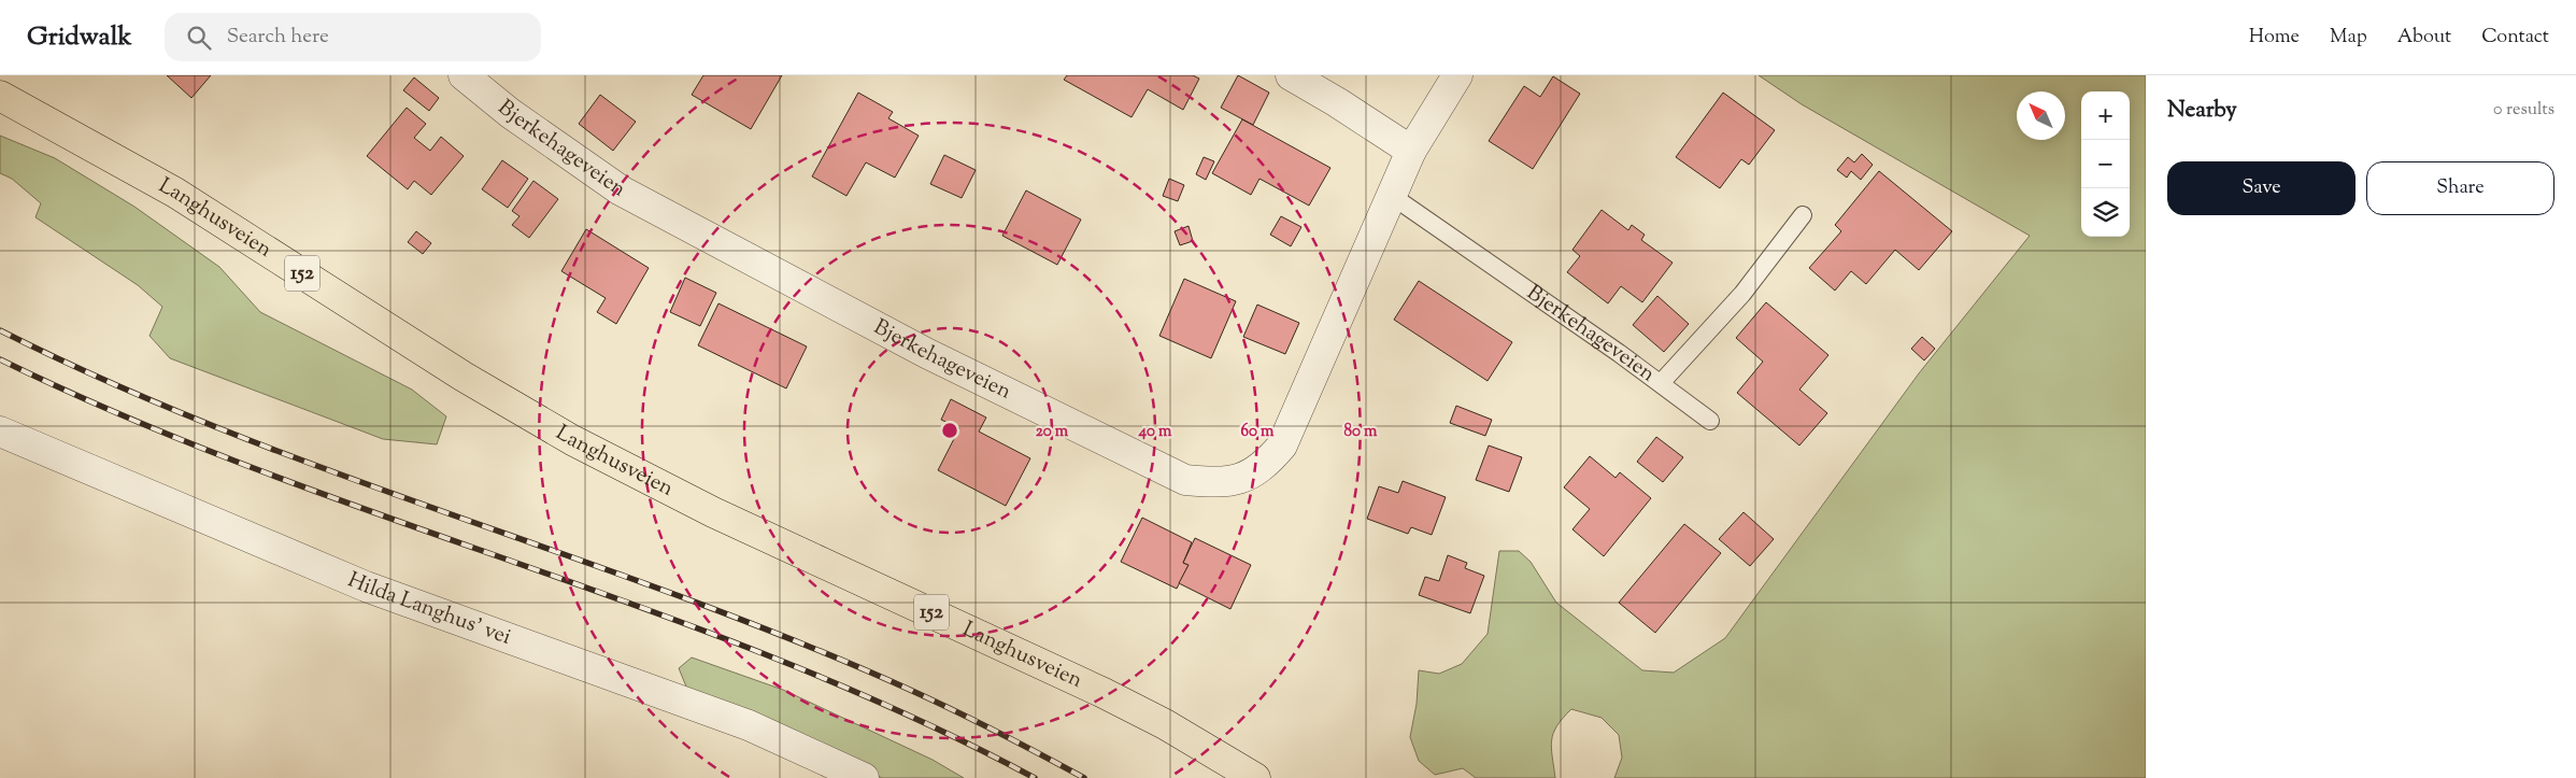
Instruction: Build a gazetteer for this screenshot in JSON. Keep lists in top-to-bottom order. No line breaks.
{"streets":{"main road":["Langhusveien","152"],"street":["Bjerkehageveien","Hilda Langhus' vei"]},"north":"top left","page":{"header":"Gridwalk","search":"Search here","nav":["Home","Map","About","Contact"],"heading":["Nearby","0 results"],"map_buttons":["+","−"],"buttons":["Save","Share"]},"rings":["20 m","40 m","60 m","80 m"]}
